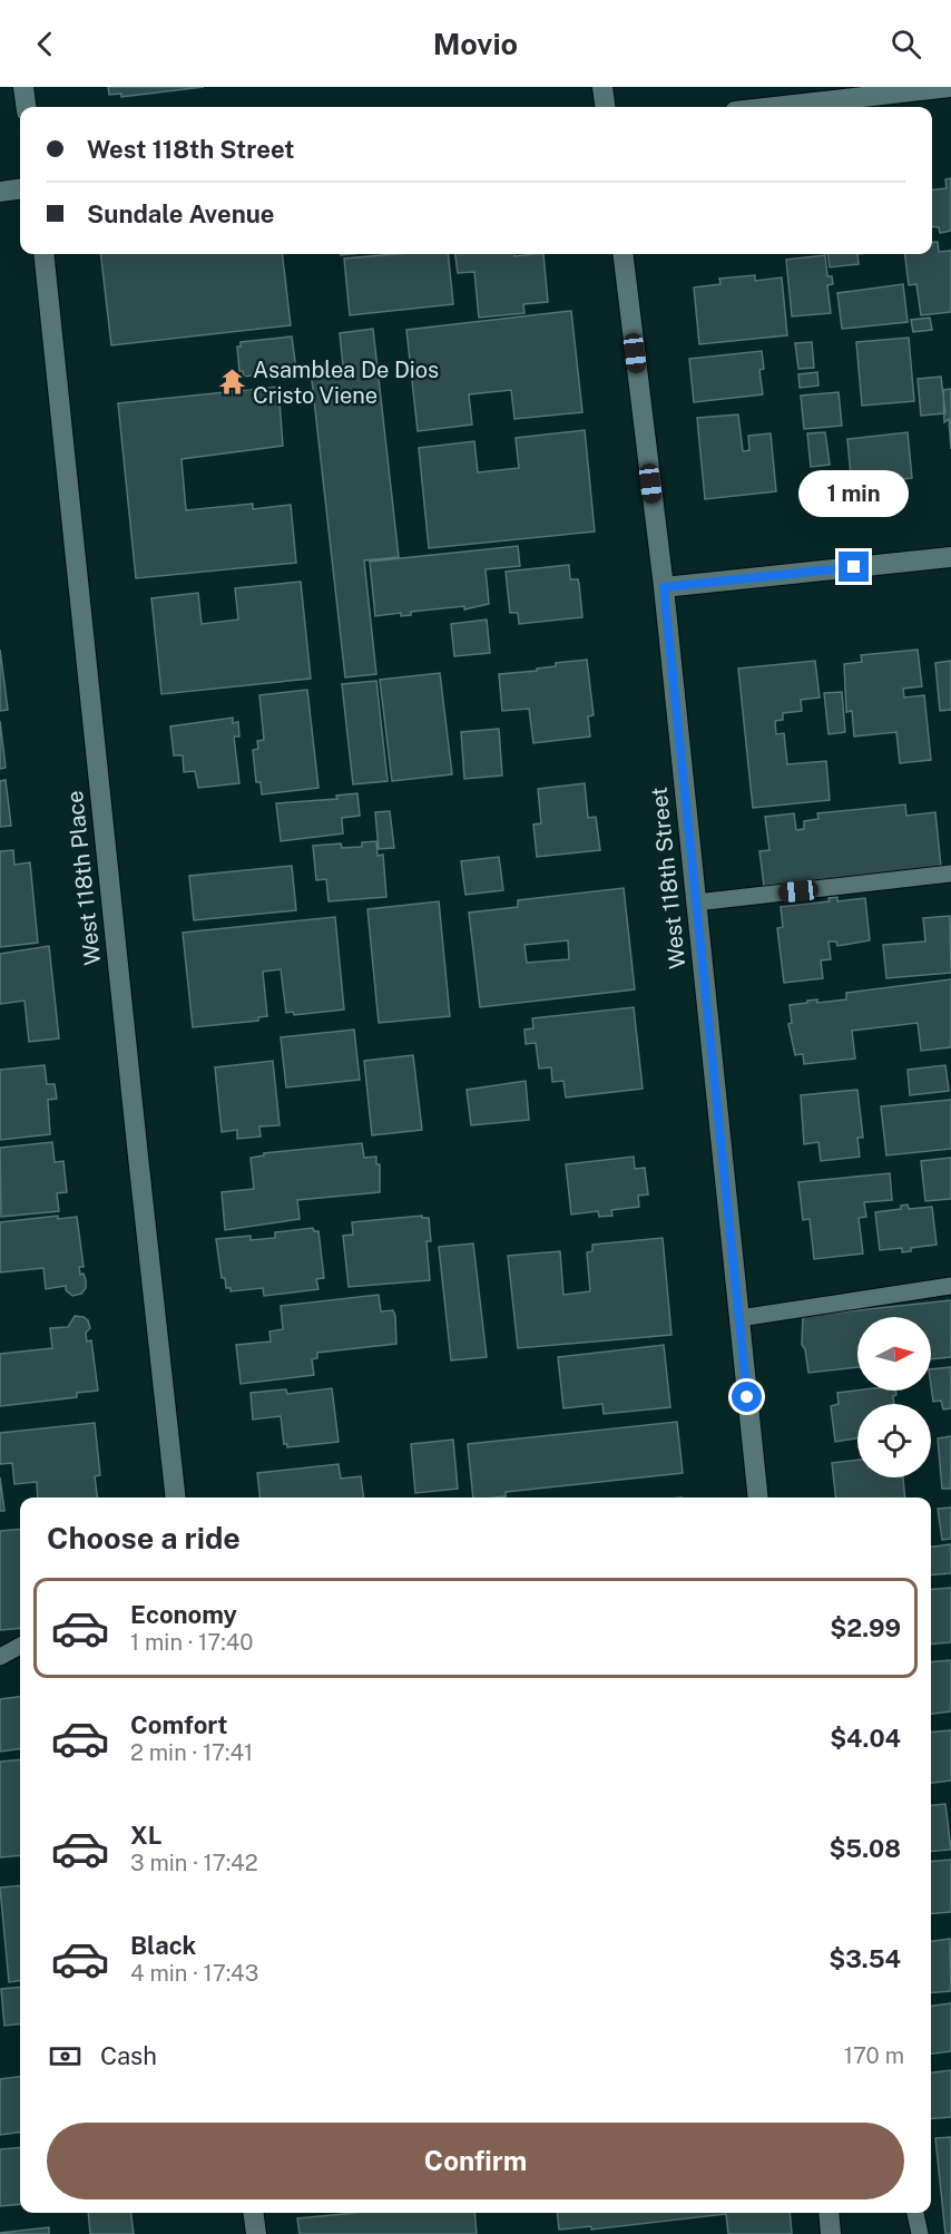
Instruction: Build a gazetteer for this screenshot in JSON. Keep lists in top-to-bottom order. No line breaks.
{"streets":{"street":["West 118th Place","West 118th Street"]},"places":{"temple":["Asamblea De Dios Cristo Viene"]},"north":"right","page":{"header":"Movio","banner":["West 118th Street","Sundale Avenue"],"bubble":"1 min","heading":"Choose a ride","list":[{"name":"Economy","note":"1 min · 17:40","value":"$2.99"},{"name":"Comfort","note":"2 min · 17:41","value":"$4.04"},{"name":"XL","note":"3 min · 17:42","value":"$5.08"},{"name":"Black","note":"4 min · 17:43","value":"$3.54"}],"pay":["Cash","170 m"],"buttons":"Confirm"}}
